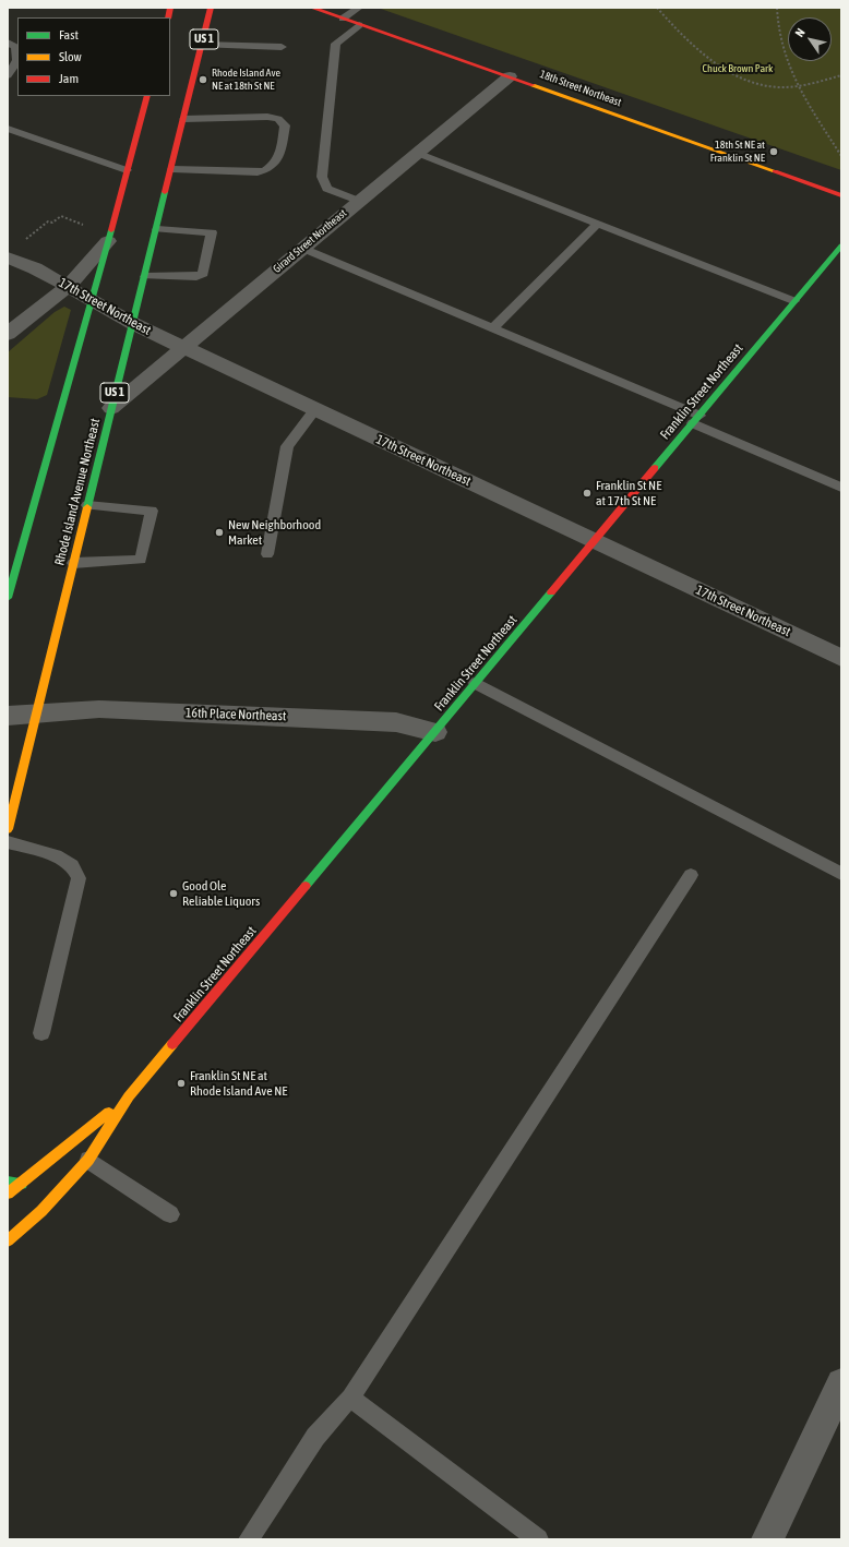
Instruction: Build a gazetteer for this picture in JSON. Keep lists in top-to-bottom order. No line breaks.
{"streets":{"street":["US 1","18th Street Northeast","Girard Street Northeast","17th Street Northeast","Franklin Street Northeast","Rhode Island Avenue Northeast","16th Place Northeast"]},"crossings":[["18th Street Northeast","Girard Street Northeast"],["Girard Street Northeast","17th Street Northeast"],["Girard Street Northeast","Rhode Island Avenue Northeast"],["17th Street Northeast","Franklin Street Northeast"],["17th Street Northeast","Rhode Island Avenue Northeast"],["Franklin Street Northeast","16th Place Northeast"],["Rhode Island Avenue Northeast","16th Place Northeast"]],"parks":["Chuck Brown Park"],"places":["Rhode Island Ave NE at 18th St NE","18th St NE at Franklin St NE","Franklin St NE at 17th St NE","New Neighborhood Market","Good Ole Reliable Liquors","Franklin St NE at Rhode Island Ave NE"],"legend":["Fast","Slow","Jam"],"north":"top left"}
